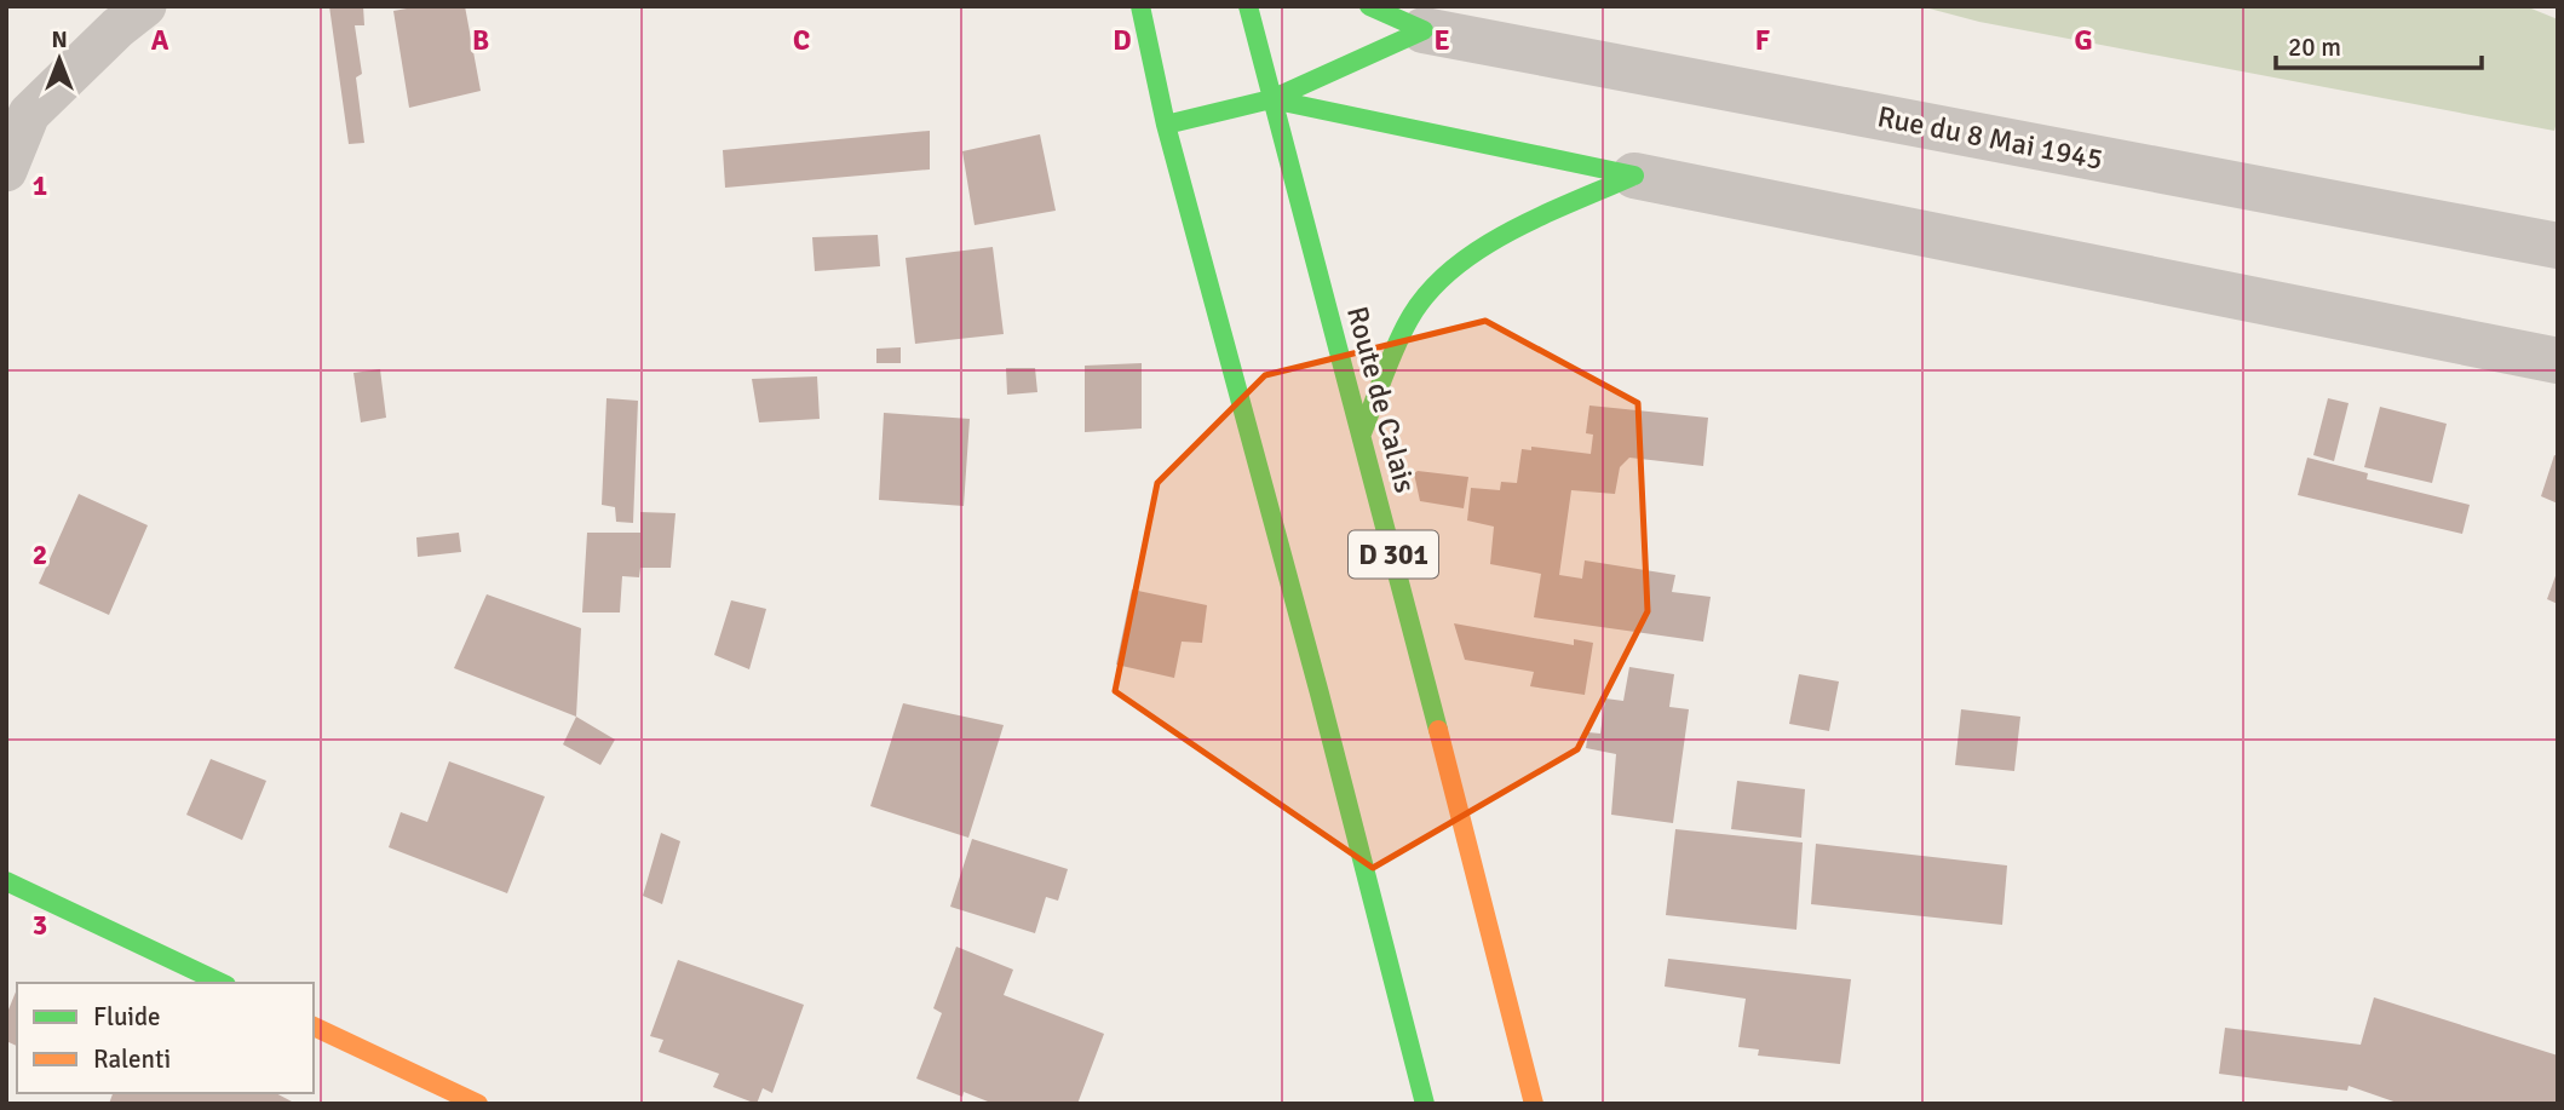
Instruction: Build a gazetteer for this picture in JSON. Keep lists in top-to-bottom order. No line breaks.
{"streets":{"main road":["Route de Calais","D 301"],"street":["Rue du 8 Mai 1945"]},"legend":["Fluide","Ralenti"],"scale_bar":"20 m","north":"top","grid":{"columns":["A","B","C","D","E","F","G"],"rows":["1","2","3"]}}
